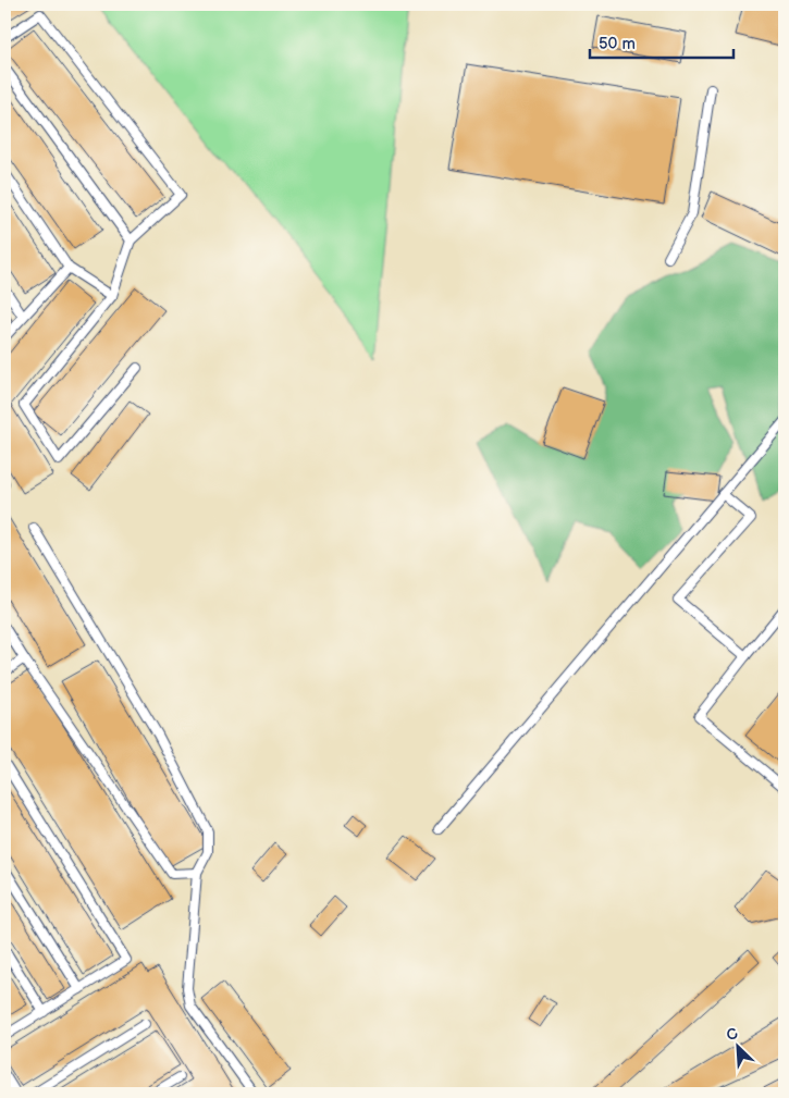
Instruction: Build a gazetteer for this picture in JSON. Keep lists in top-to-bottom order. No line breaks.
{"scale_bar":"50 m","north":"top left"}
